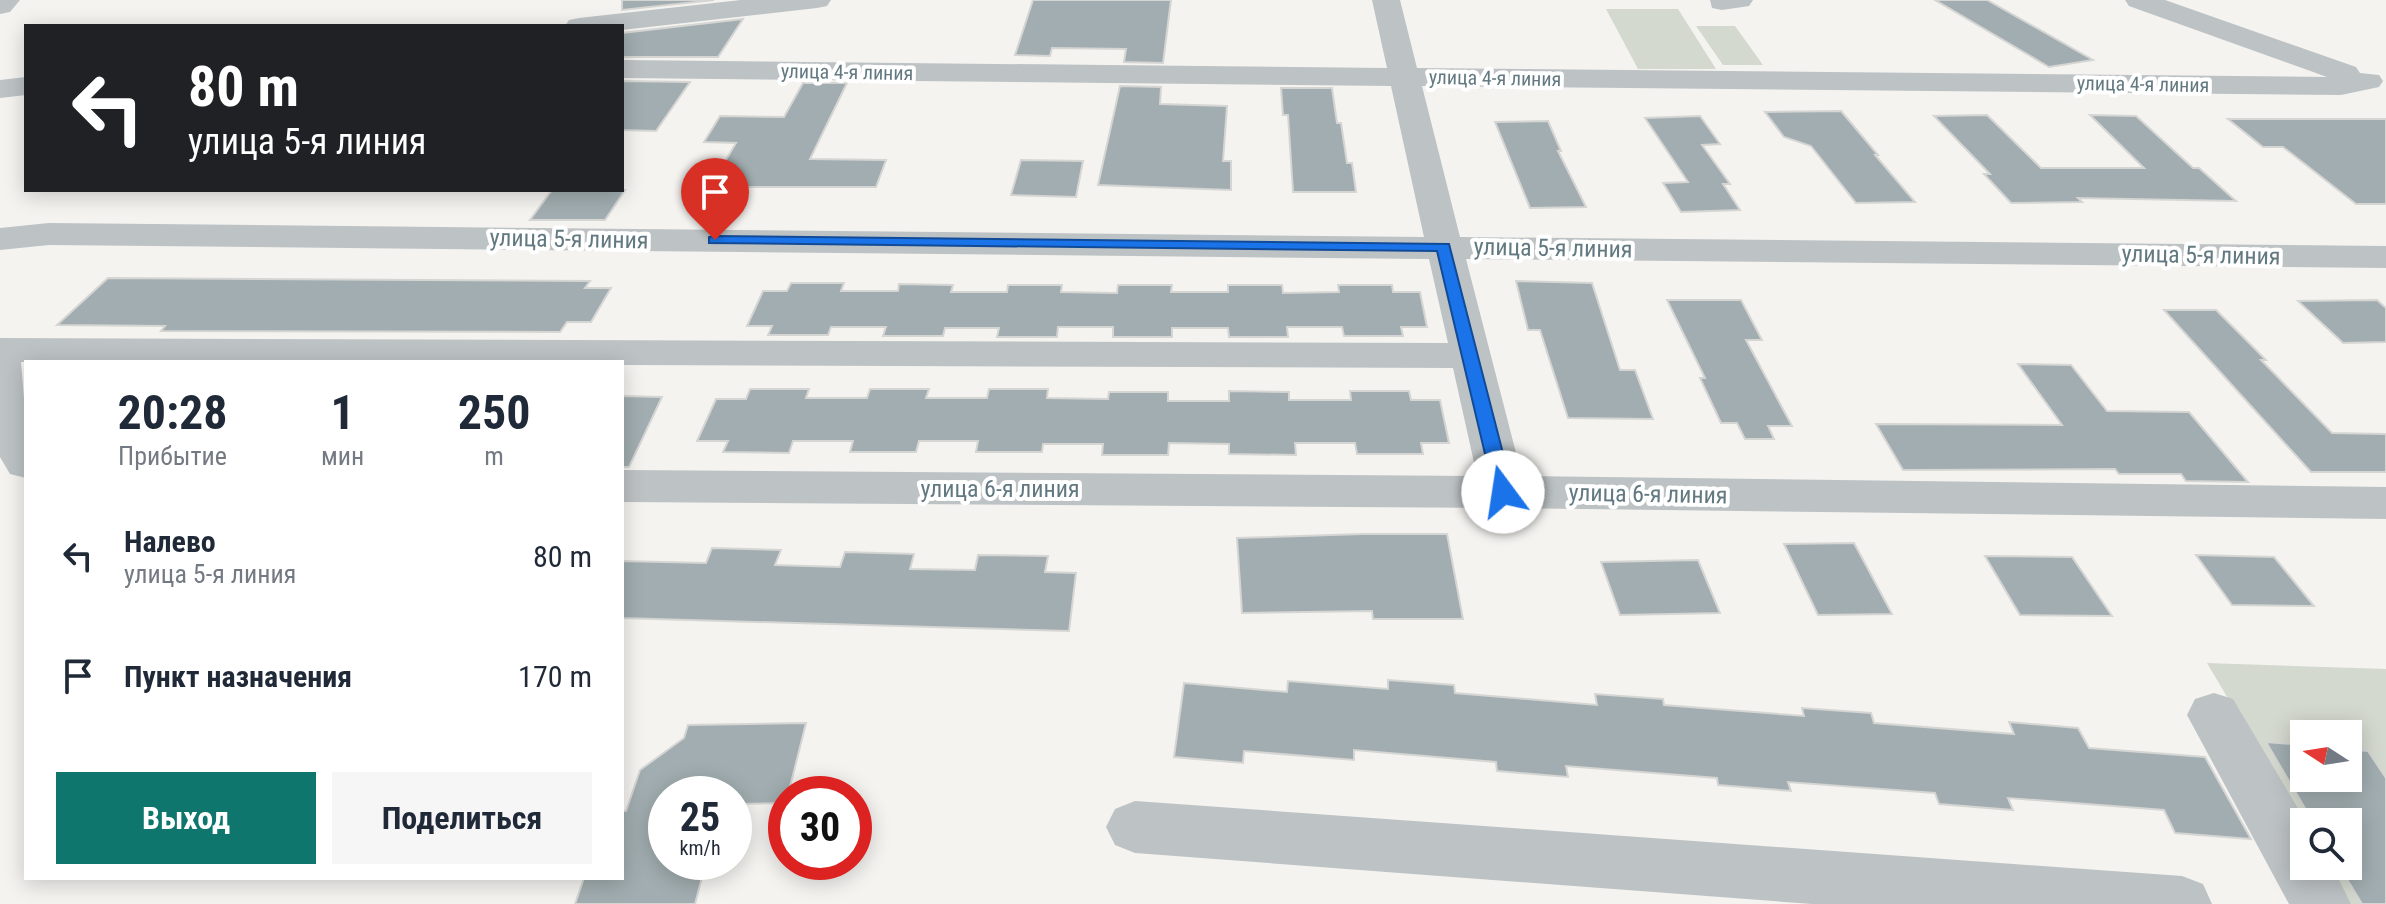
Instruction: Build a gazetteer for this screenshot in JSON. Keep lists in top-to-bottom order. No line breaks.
{"streets":{"street":["улица 4-я линия","улица 5-я линия","улица 6-я линия"]},"north":"left","page":{"turn":["80 m","улица 5-я линия"],"eta":["20:28","Прибытие","1","мин","250","m"],"list":[{"name":"Налево","note":"улица 5-я линия","value":"80 m"},{"name":"Пункт назначения","value":"170 m"}],"buttons":["Выход","Поделиться"],"speed":"25 km/h","limit":"30"}}
